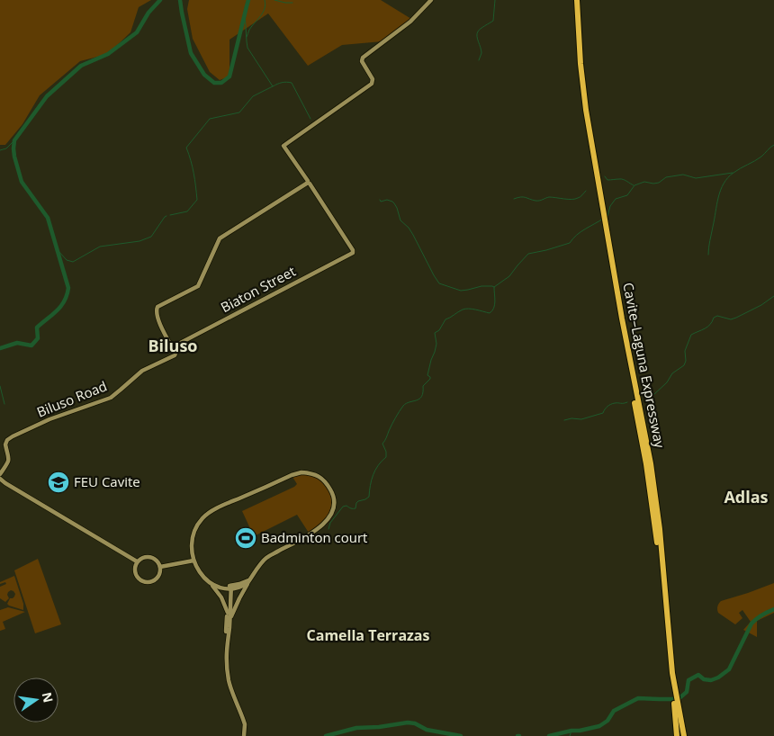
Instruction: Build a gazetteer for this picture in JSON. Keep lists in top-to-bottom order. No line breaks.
{"streets":{"highway":["Cavite–Laguna Expressway"],"street":["Biaton Street","Biluso Road"]},"crossings":[["Biaton Street","Biluso Road"]],"districts":["Biluso","Adlas","Camella Terrazas"],"places":{"school or university":["FEU Cavite"],"sports":["Badminton court"]},"north":"right"}
